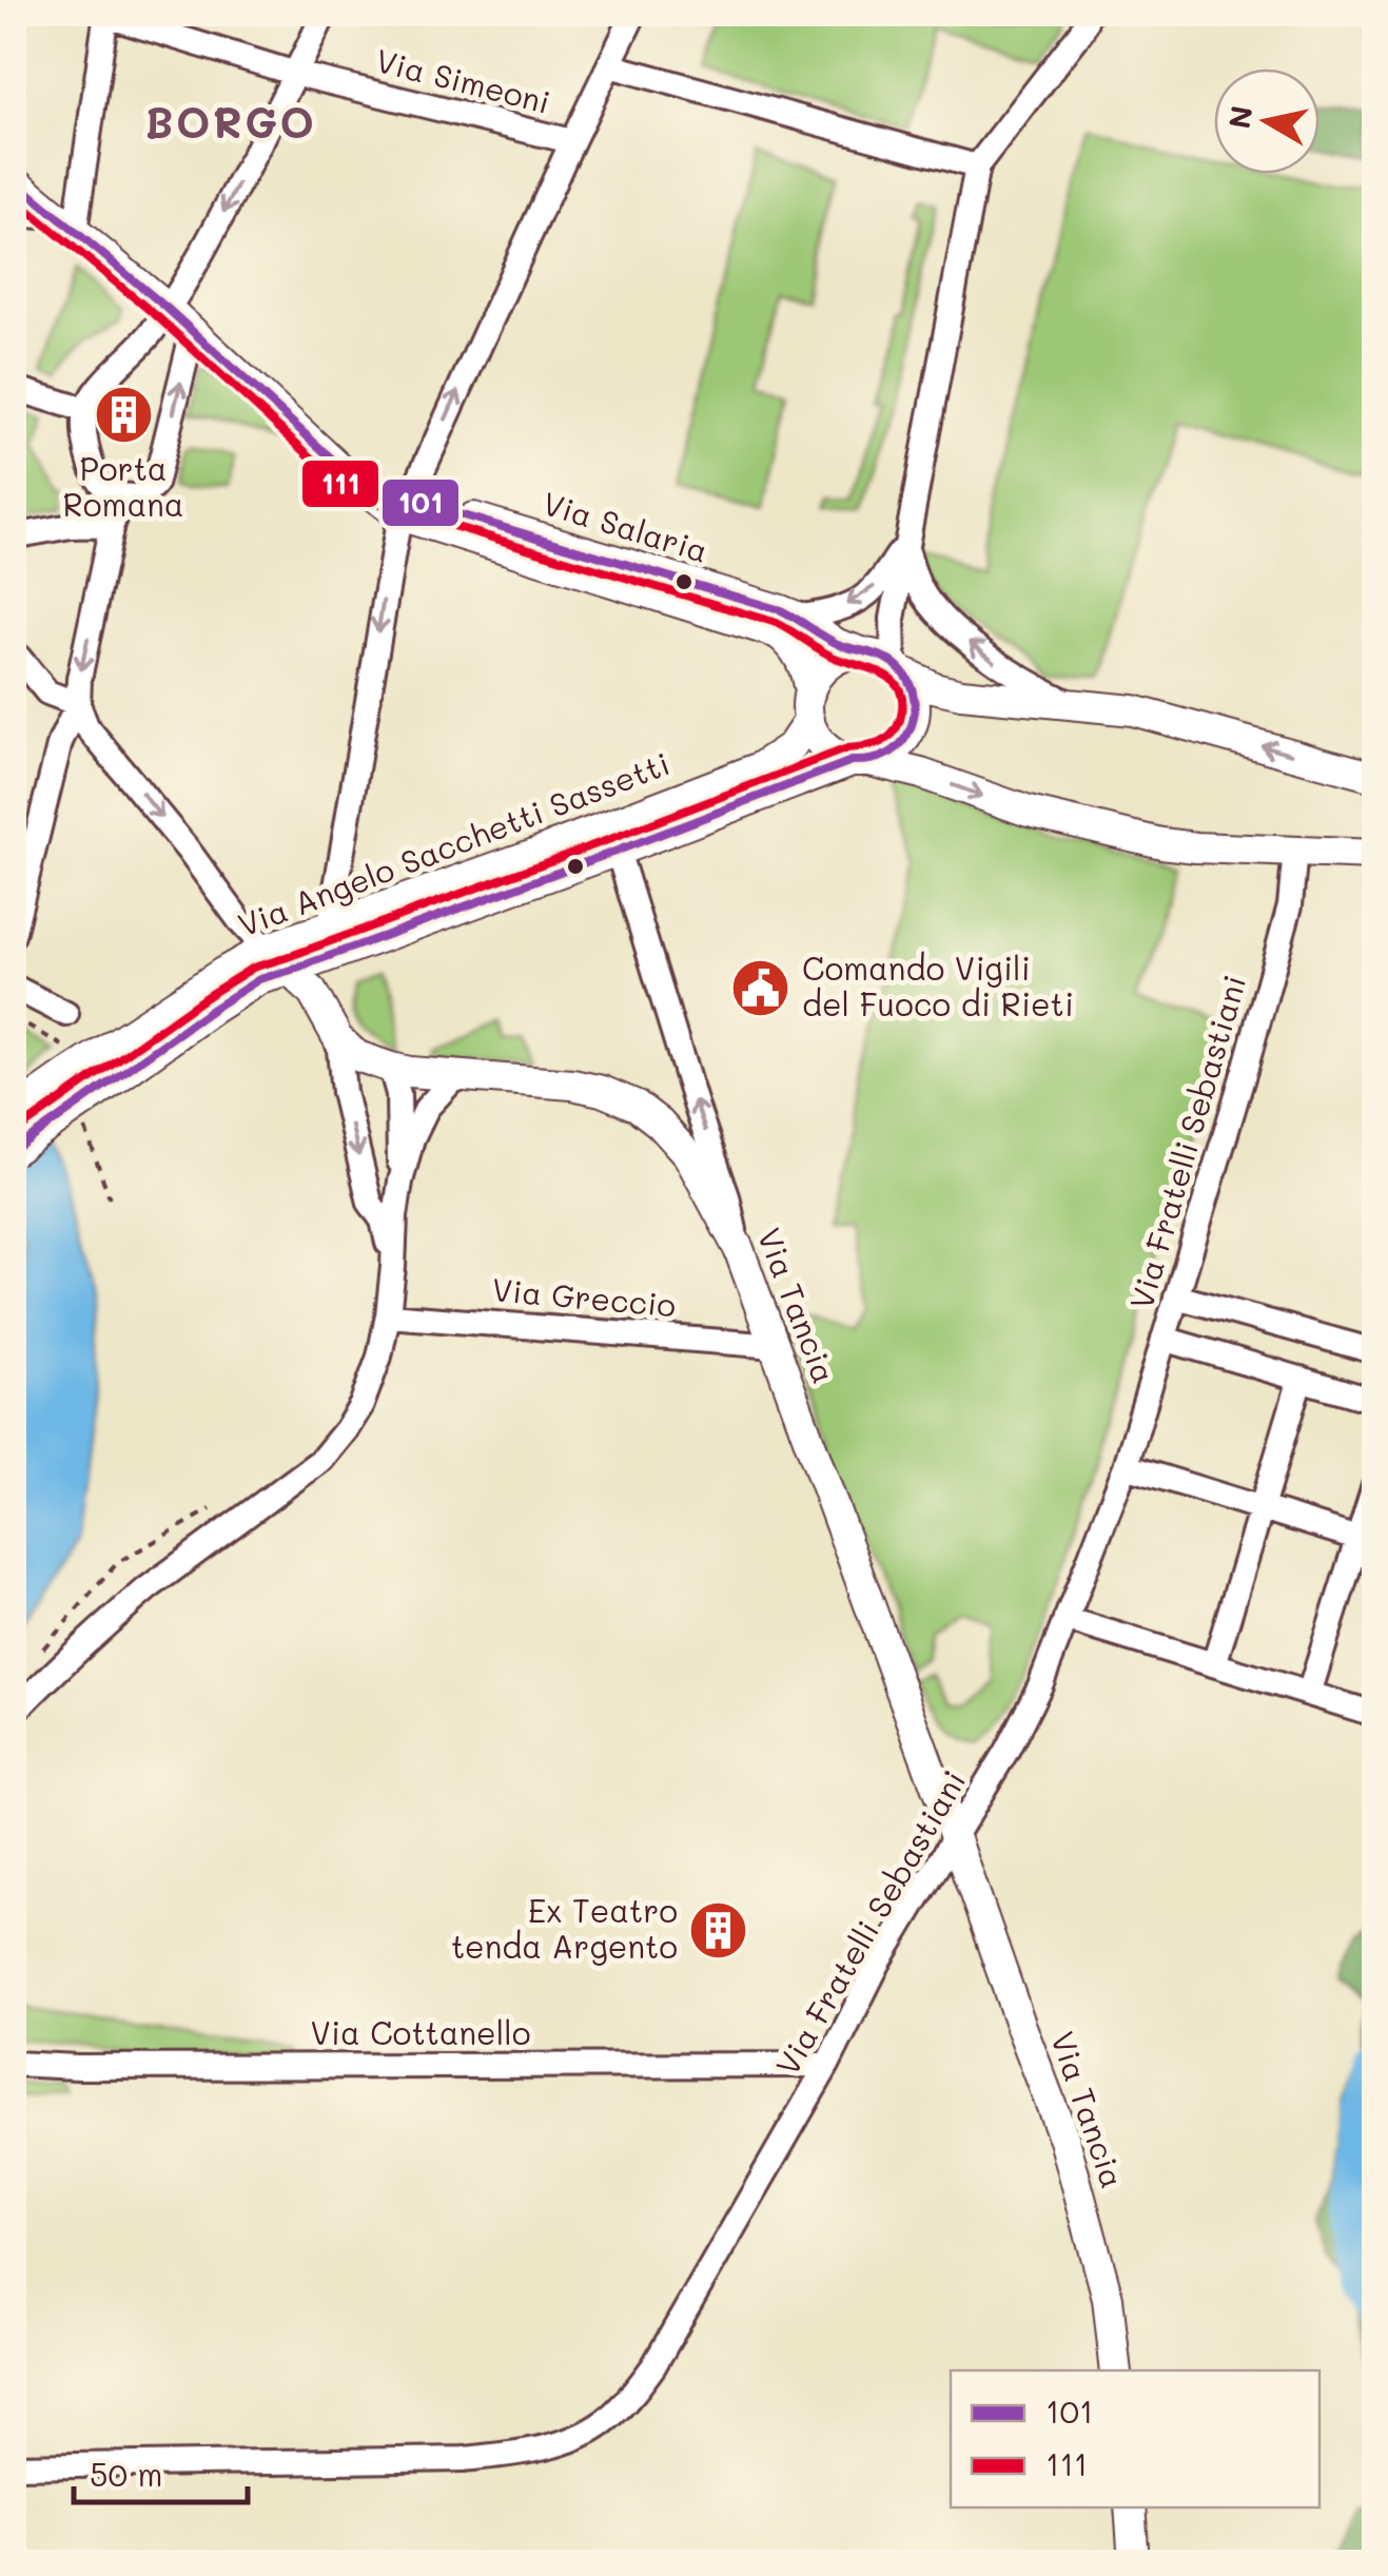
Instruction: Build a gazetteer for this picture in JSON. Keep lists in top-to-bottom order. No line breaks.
{"streets":{"main road":["Via Salaria","Via Angelo Sacchetti Sassetti","Via Tancia"],"street":["Via Simeoni","Via Fratelli Sebastiani","Via Greccio","Via Cottanello"]},"crossings":[["Via Salaria","Via Angelo Sacchetti Sassetti"],["Via Fratelli Sebastiani","Via Tancia"],["Via Fratelli Sebastiani","Via Cottanello"],["Via Greccio","Via Tancia"]],"districts":["BORGO"],"places":{"building":["Porta Romana","Ex Teatro tenda Argento"],"public building":["Comando Vigili del Fuoco di Rieti"]},"lines":["transit line 101","transit line 111"],"legend":["101","111"],"scale_bar":"50 m","north":"left"}
